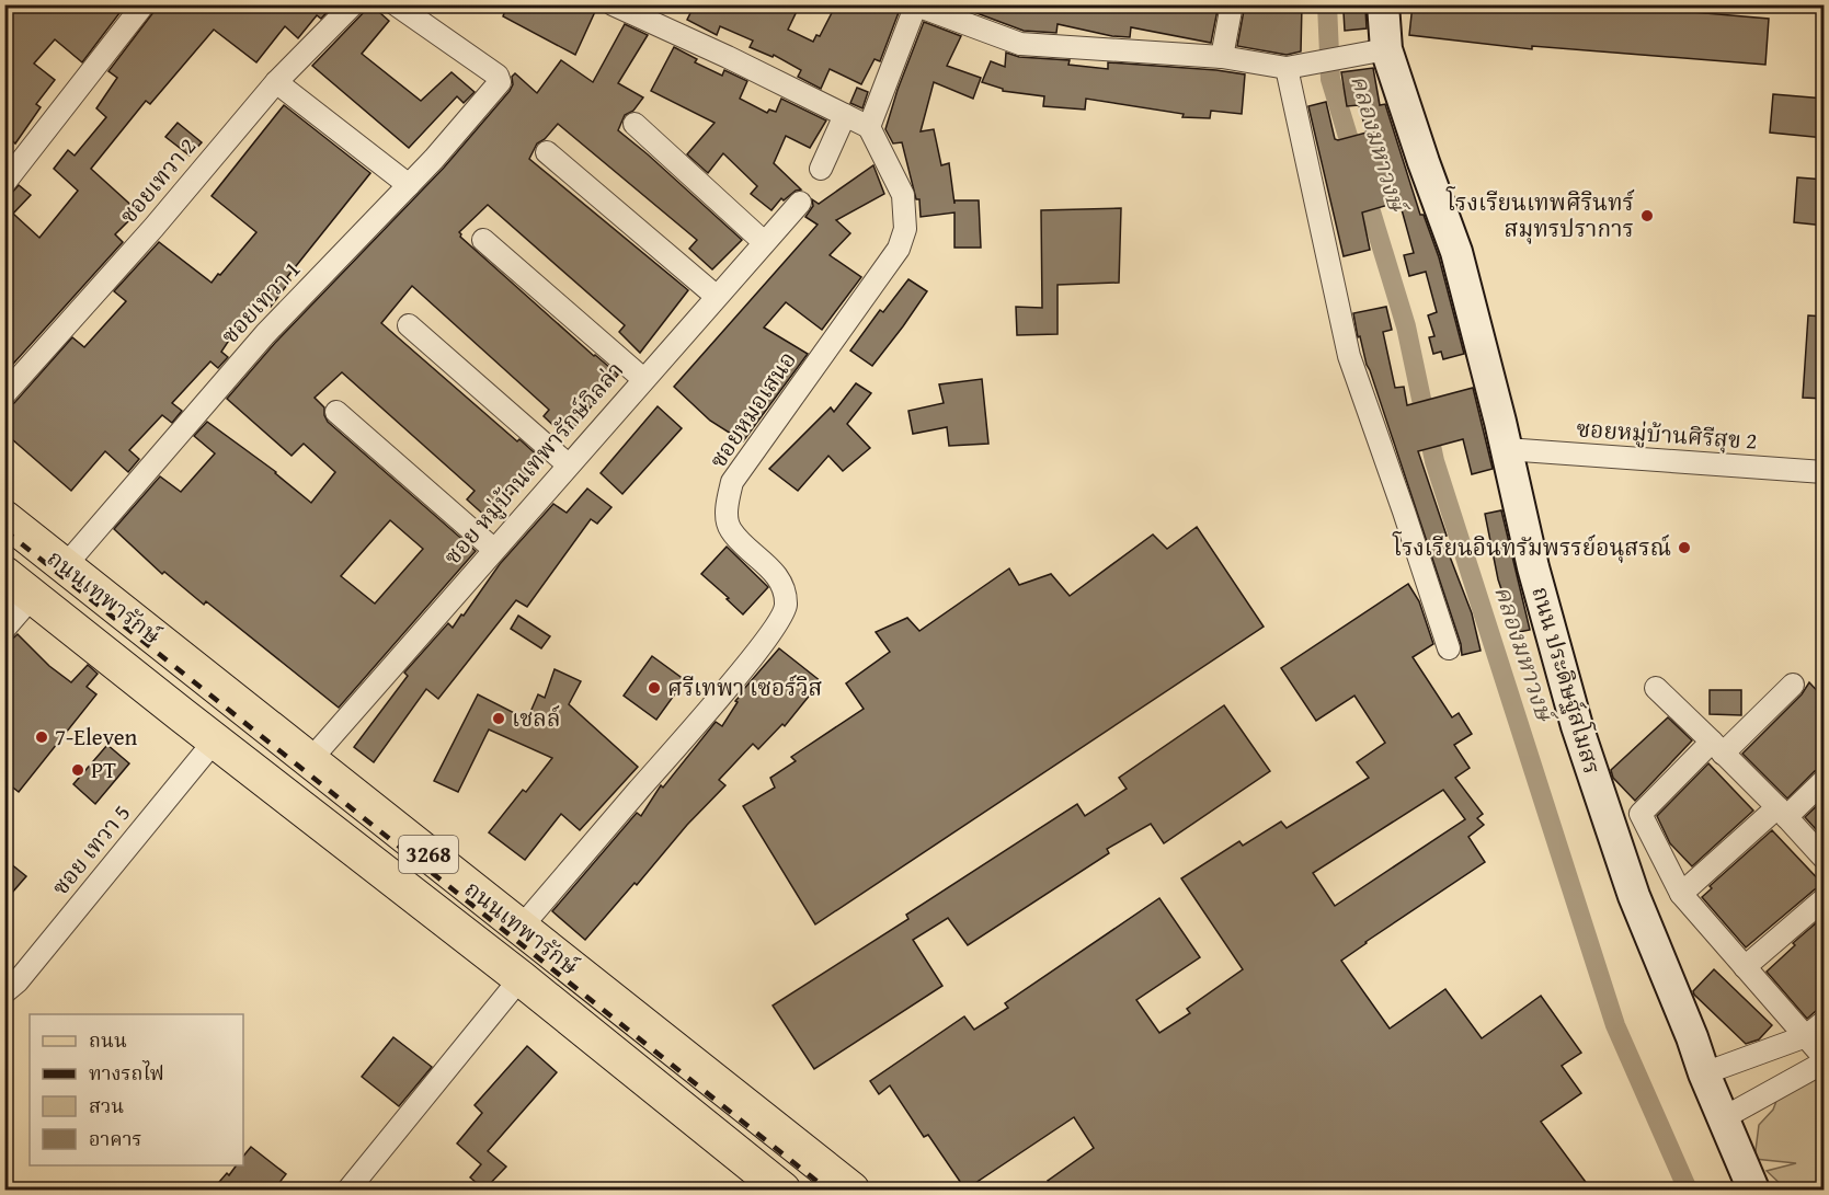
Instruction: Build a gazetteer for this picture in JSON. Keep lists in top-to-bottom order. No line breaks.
{"streets":{"main road":["ถนนเทพารักษ์","3268"],"street":["ซอยเทวา 2","ซอยเทวา 1","ซอยหมอเสนอ","ซอยหมู่บ้านศิรีสุข 2","ซอย หมู่บ้านเทพารักษ์วิลล่า","ถนน ประดิษฐ์สโมสร","ซอย เทวา 5"]},"crossings":[["ซอยเทวา 1","ถนนเทพารักษ์"],["ซอยหมอเสนอ","ถนนเทพารักษ์"],["ซอยหมู่บ้านศิรีสุข 2","ถนน ประดิษฐ์สโมสร"],["ซอย หมู่บ้านเทพารักษ์วิลล่า","ถนนเทพารักษ์"],["ถนนเทพารักษ์","ซอย เทวา 5"]],"water":["คลองมหาวงษ์"],"places":["โรงเรียนเทพศิรินทร์ สมุทรปราการ","โรงเรียนอินทรัมพรรย์อนุสรณ์","ศรีเทพา เซอร์วิส","เชลล์","7-Eleven","PT"],"legend":["ถนน","ทางรถไฟ","สวน","อาคาร"]}
